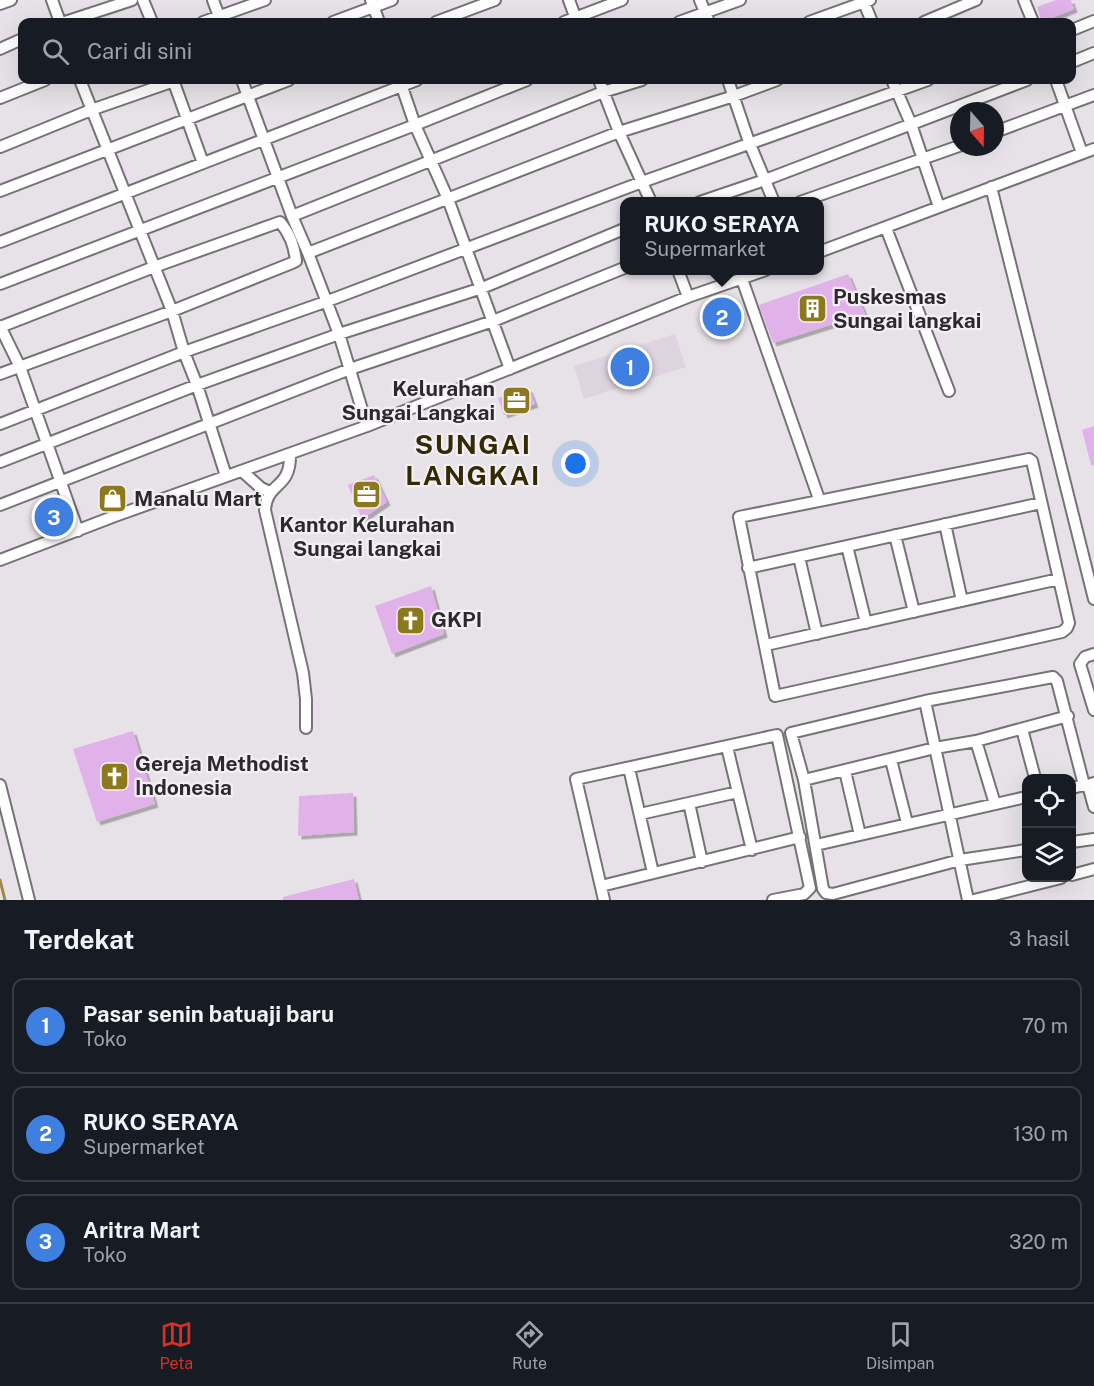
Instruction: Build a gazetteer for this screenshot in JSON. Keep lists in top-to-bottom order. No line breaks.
{"districts":["SUNGAI LANGKAI"],"places":{"building":["Puskesmas Sungai langkai"],"office":["Kelurahan Sungai Langkai","Kantor Kelurahan Sungai langkai"],"shop":["Manalu Mart"],"church":["GKPI","Gereja Methodist Indonesia"]},"north":"bottom","page":{"search":"Cari di sini","popup":["RUKO SERAYA","Supermarket"],"pins":["2","1","3"],"heading":["Terdekat","3 hasil"],"list":[{"mark":"1","name":"Pasar senin batuaji baru","note":"Toko","value":"70 m"},{"mark":"2","name":"RUKO SERAYA","note":"Supermarket","value":"130 m"},{"mark":"3","name":"Aritra Mart","note":"Toko","value":"320 m"}],"nav":["Peta","Rute","Disimpan"]}}
